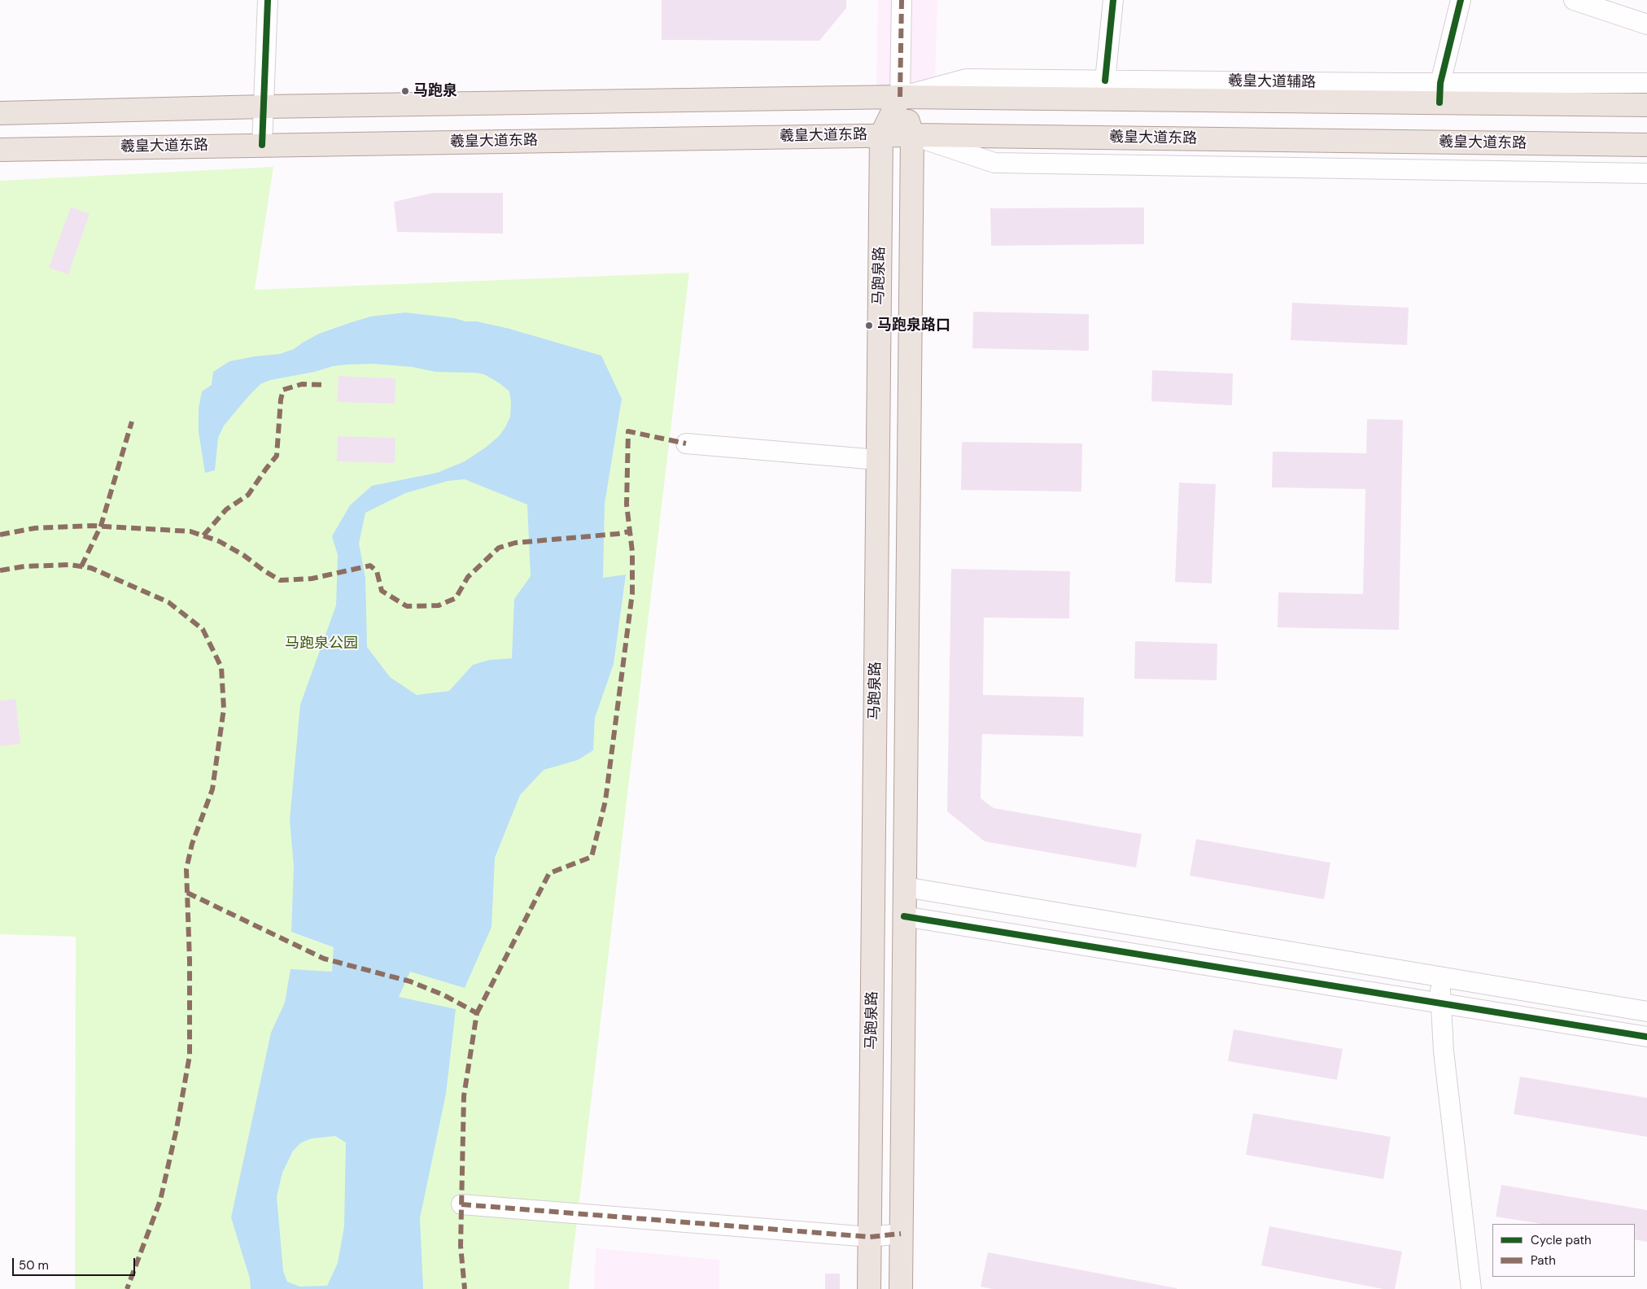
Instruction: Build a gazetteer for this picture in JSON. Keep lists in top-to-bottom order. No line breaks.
{"streets":{"main road":["羲皇大道东路","马跑泉路"],"street":["羲皇大道辅路"]},"crossings":[["羲皇大道辅路","马跑泉路"],["羲皇大道东路","马跑泉路"]],"parks":["马跑泉公园"],"places":["马跑泉","马跑泉路口"],"legend":["Cycle path","Path"],"scale_bar":"50 m"}
